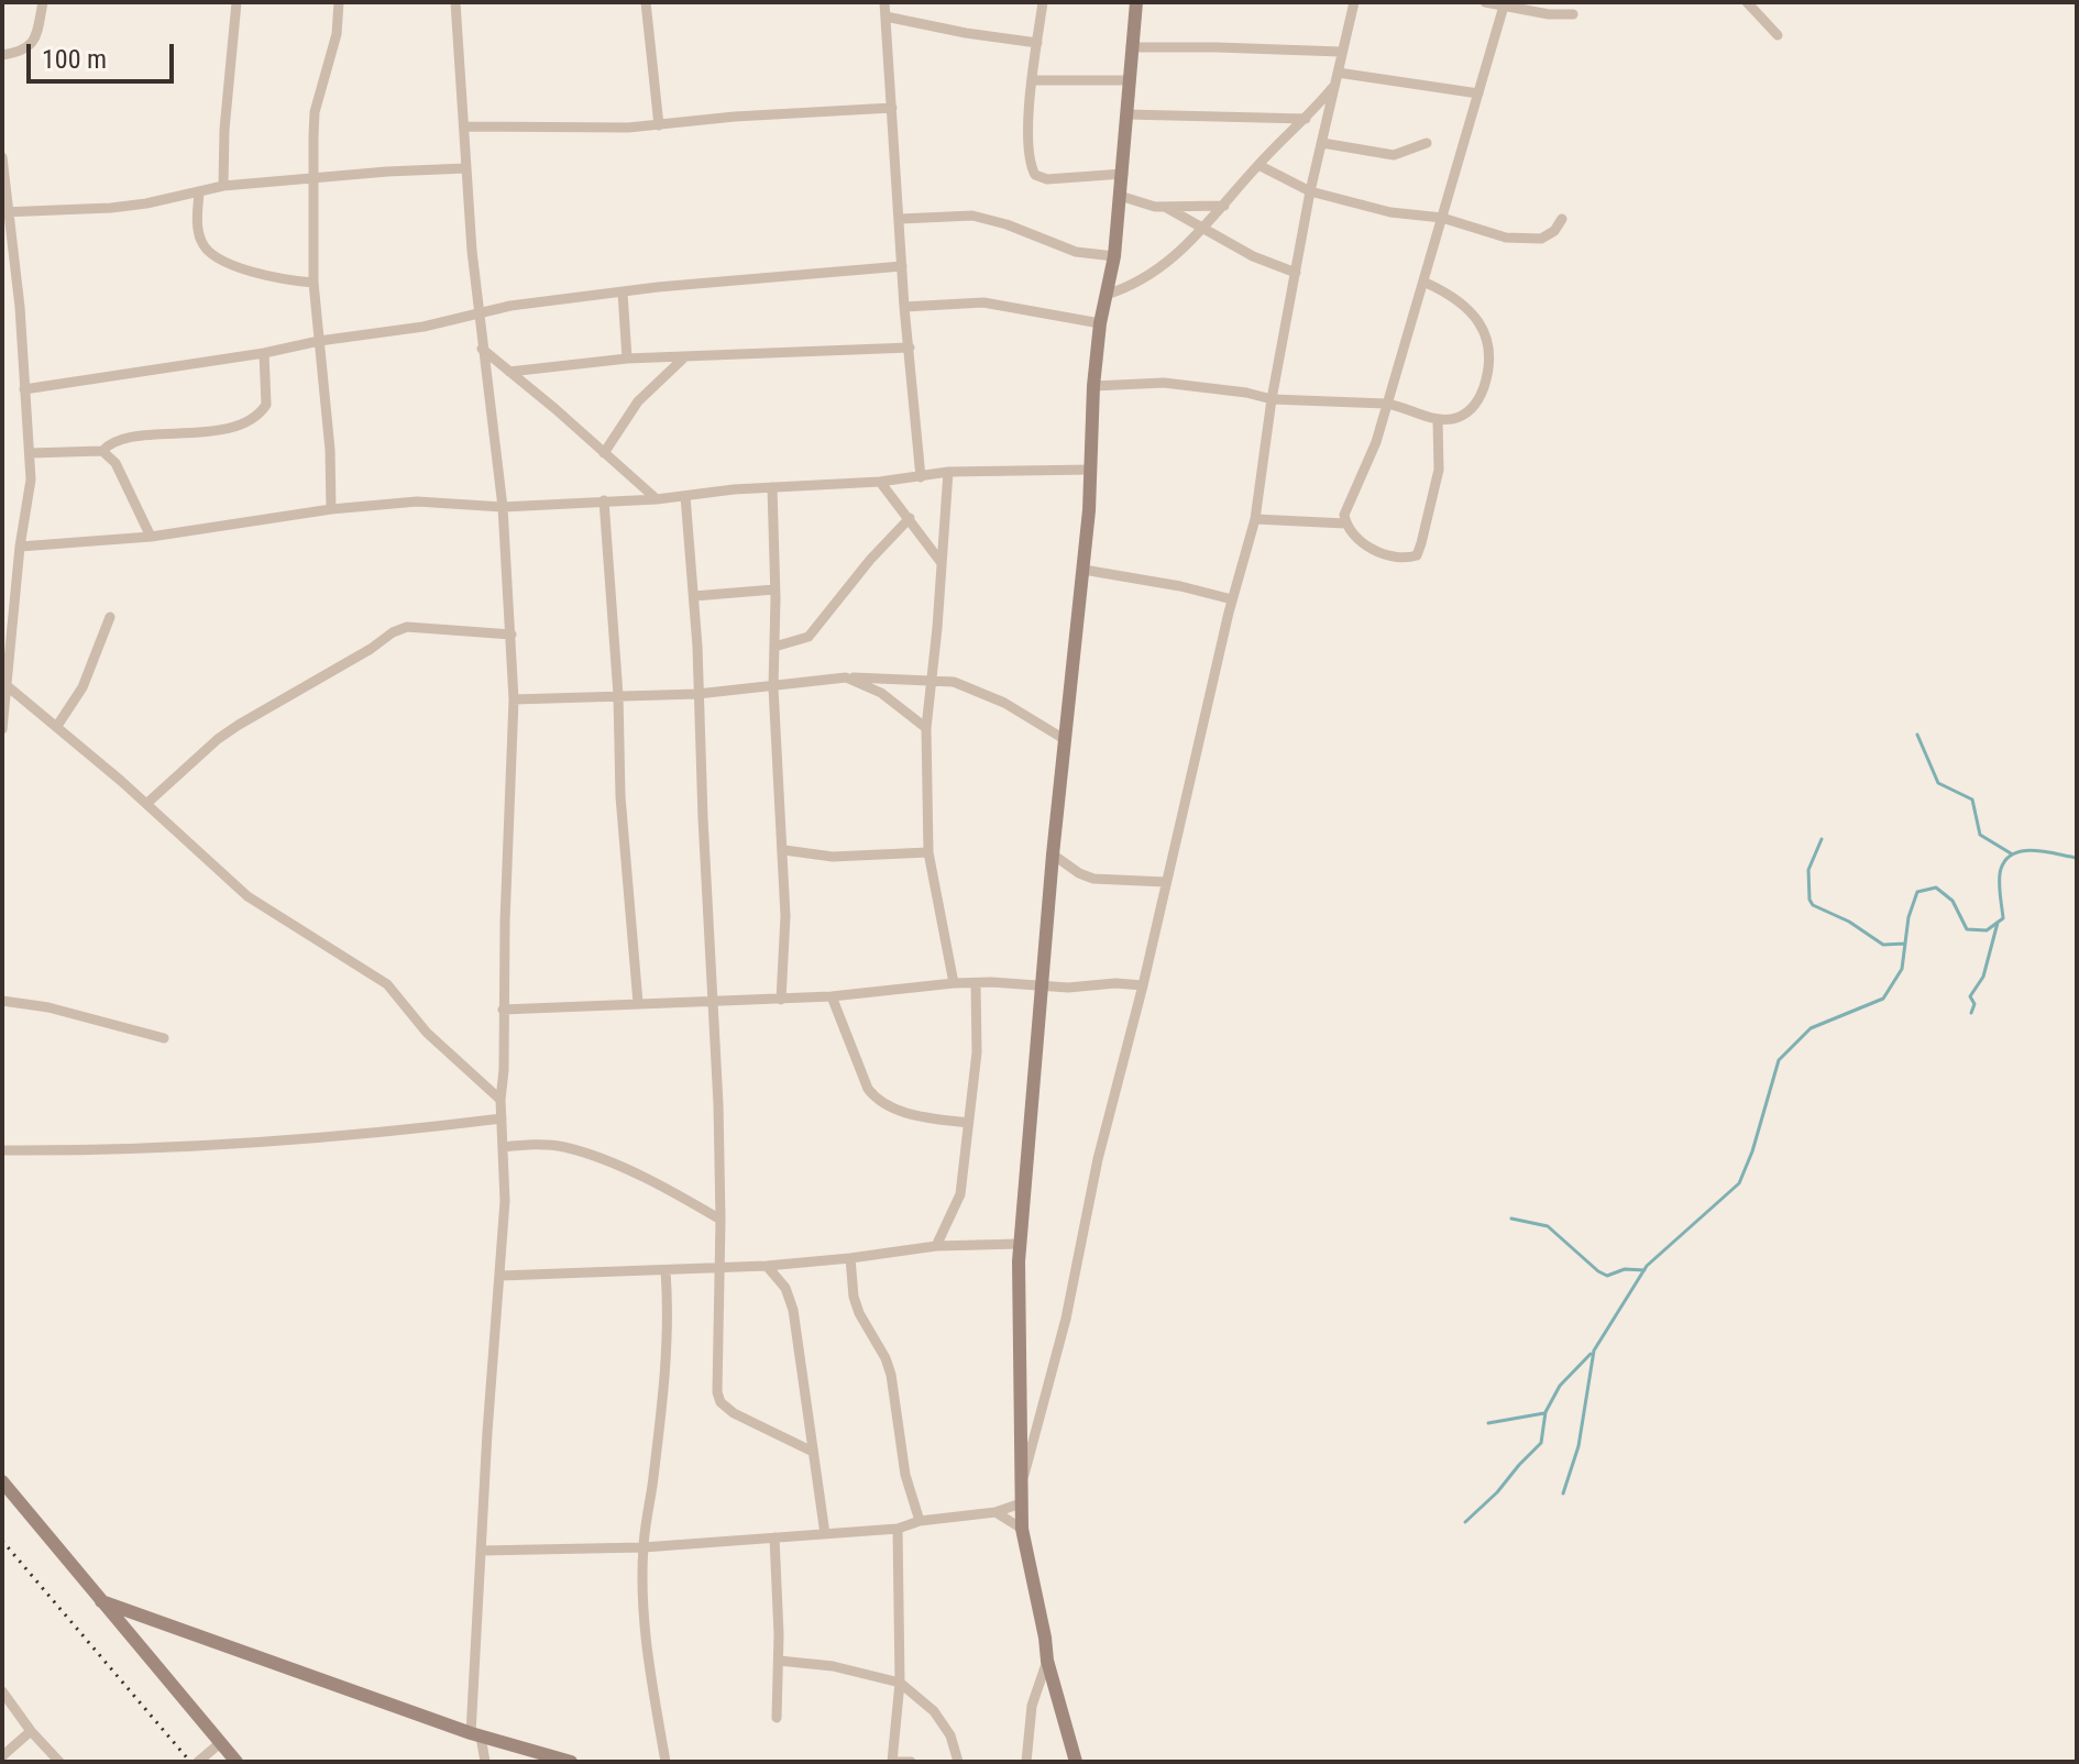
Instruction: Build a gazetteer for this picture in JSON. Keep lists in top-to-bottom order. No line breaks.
{"scale_bar":"100 m"}
